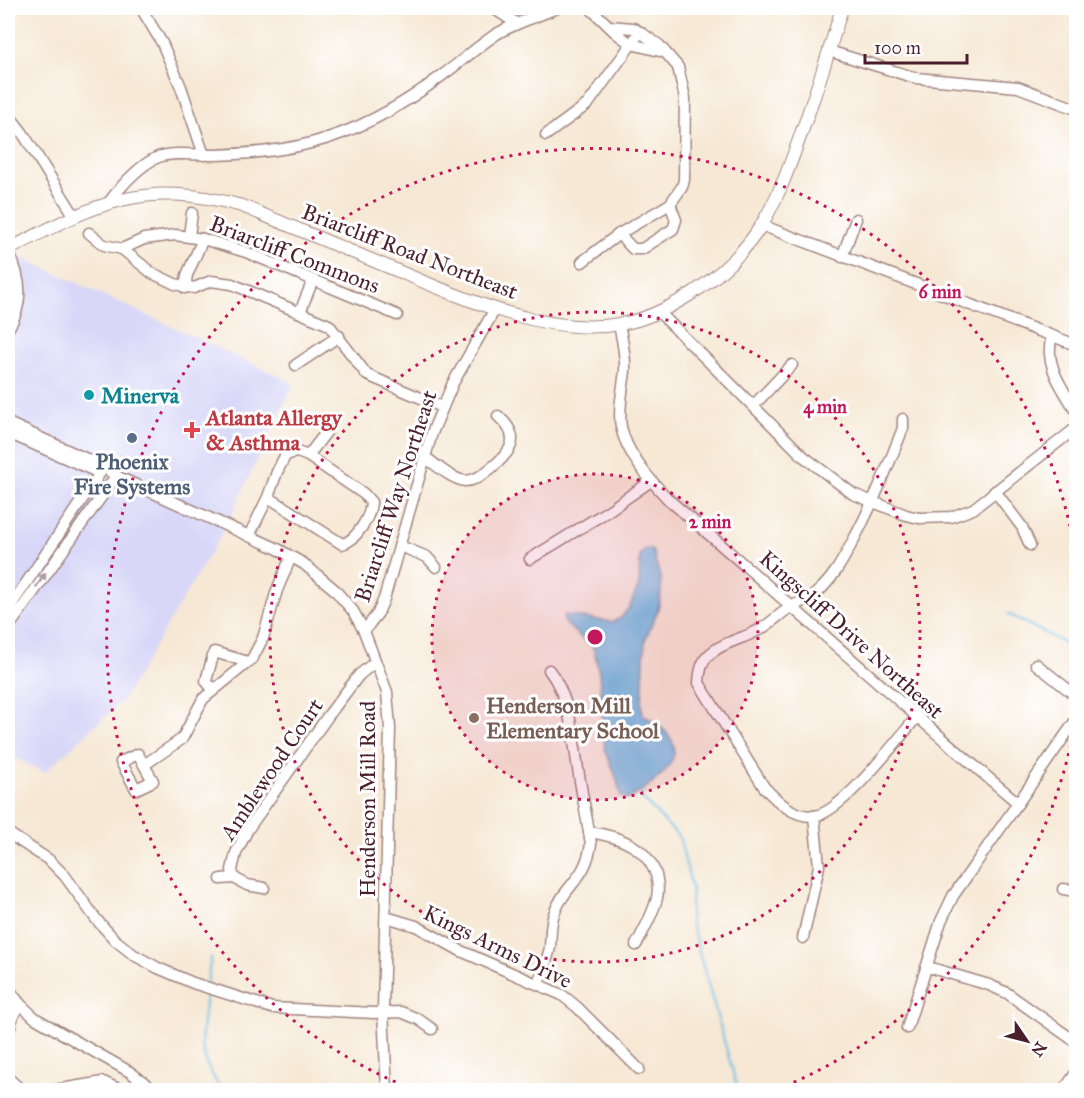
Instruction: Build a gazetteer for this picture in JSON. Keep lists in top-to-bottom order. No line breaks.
{"streets":{"main road":["Briarcliff Road Northeast"],"street":["Briarcliff Commons","Briarcliff Way Northeast","Kingscliff Drive Northeast","Amblewood Court","Henderson Mill Road","Kings Arms Drive"]},"crossings":[["Briarcliff Road Northeast","Briarcliff Way Northeast"],["Briarcliff Road Northeast","Kingscliff Drive Northeast"],["Briarcliff Way Northeast","Henderson Mill Road"],["Amblewood Court","Henderson Mill Road"],["Henderson Mill Road","Kings Arms Drive"]],"places":{"other":["Minerva","Phoenix Fire Systems","Henderson Mill Elementary School"],"health":["Atlanta Allergy & Asthma"]},"scale_bar":"100 m","north":"bottom right","rings":["6 min","4 min","2 min"]}
